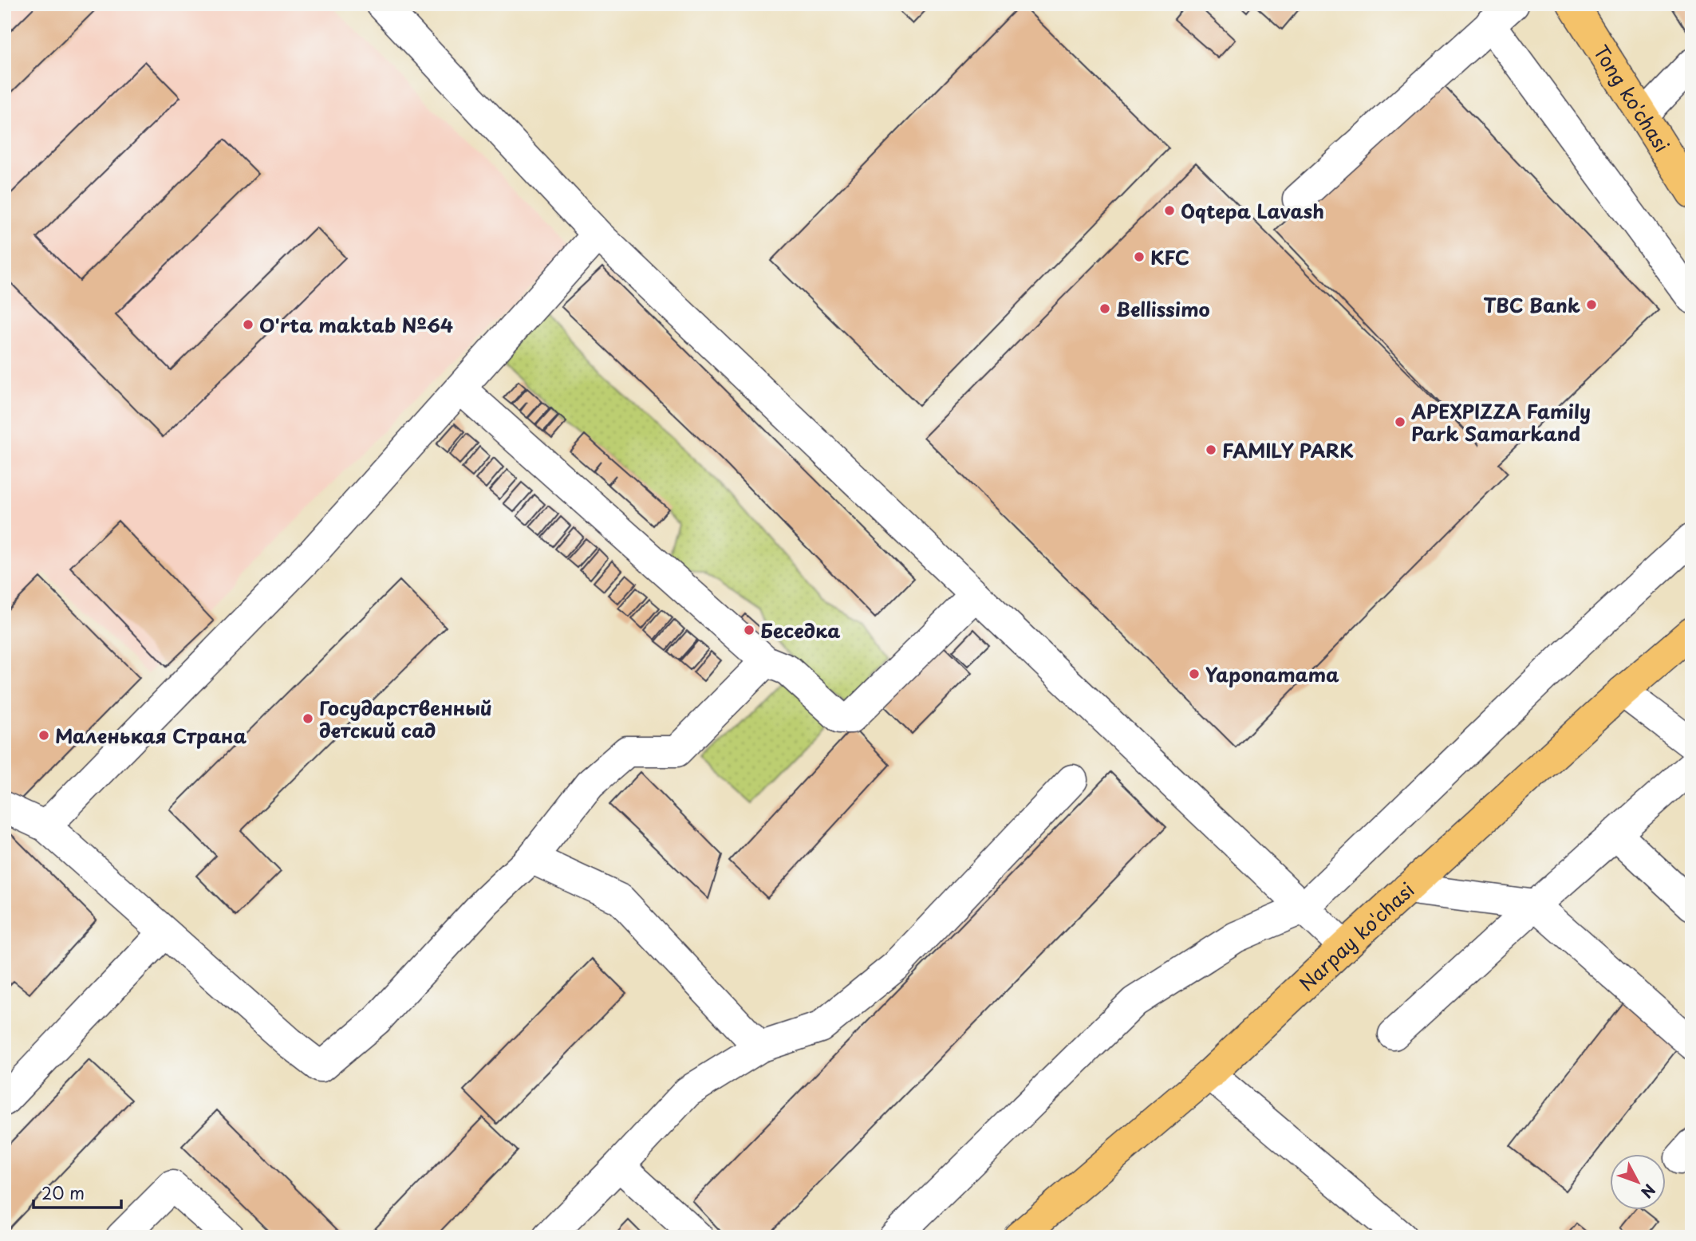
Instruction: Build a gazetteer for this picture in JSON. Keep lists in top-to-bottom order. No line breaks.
{"streets":{"main road":["Tong ko'chasi","Narpay ko'chasi"]},"places":["Oqtepa Lavash","KFC","TBC Bank","Bellissimo","O'rta maktab №64","APEXPIZZA Family Park Samarkand","FAMILY PARK","Беседка","Yaponamama","Государственный детский сад","Маленькая Страна"],"scale_bar":"20 m","north":"bottom right"}
